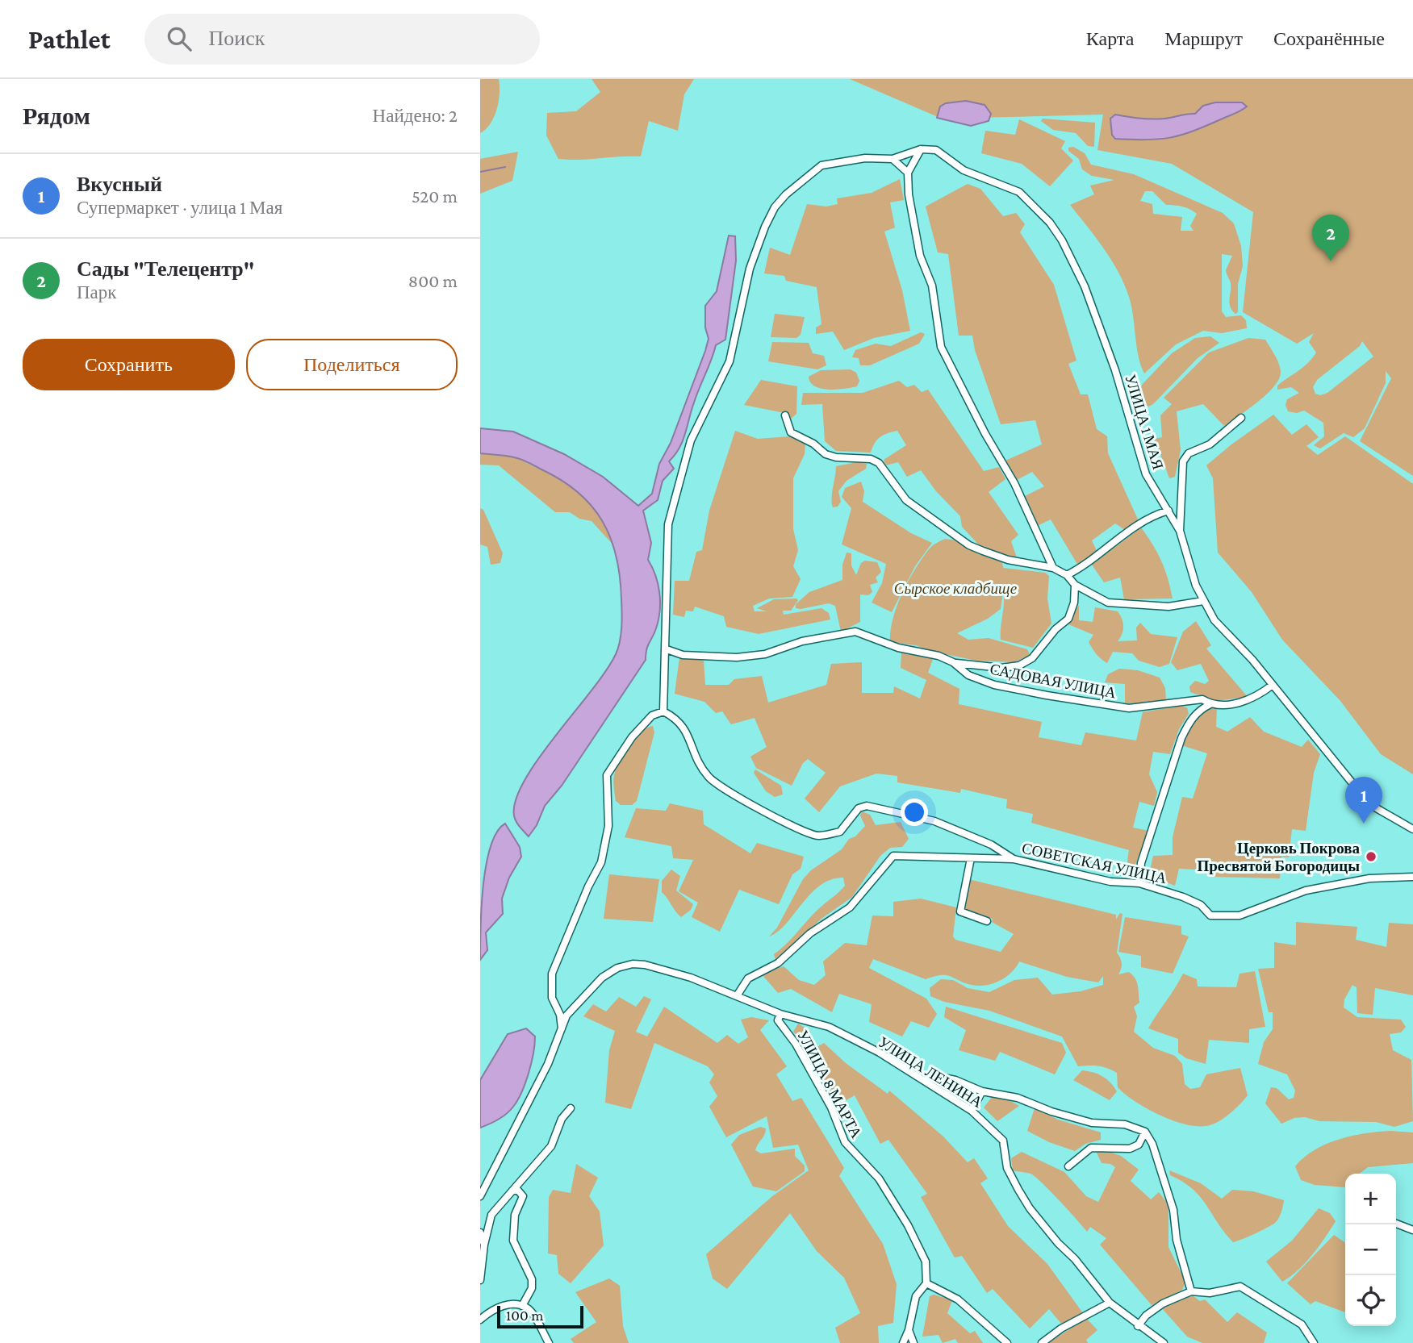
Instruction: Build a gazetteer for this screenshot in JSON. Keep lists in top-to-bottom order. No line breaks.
{"streets":{"street":["УЛИЦА 1 МАЯ","САДОВАЯ УЛИЦА","СОВЕТСКАЯ УЛИЦА","УЛИЦА ЛЕНИНА","УЛИЦА 8 МАРТА"]},"crossings":[["УЛИЦА 1 МАЯ","САДОВАЯ УЛИЦА"],["УЛИЦА ЛЕНИНА","УЛИЦА 8 МАРТА"]],"parks":["Сырское кладбище"],"places":["Церковь Покрова Пресвятой Богородицы"],"scale_bar":"100 m","page":{"header":"Pathlet","search":"Поиск","nav":["Карта","Маршрут","Сохранённые"],"heading":["Рядом","Найдено: 2"],"list":[{"mark":"1","name":"Вкусный","note":"Супермаркет · улица 1 Мая","value":"520 m"},{"mark":"2","name":"Сады \"Телецентр\"","note":"Парк","value":"800 m"}],"pins":["2","1"],"buttons":["Сохранить","Поделиться"],"map_buttons":["+","−"],"scale":"100 m"}}
